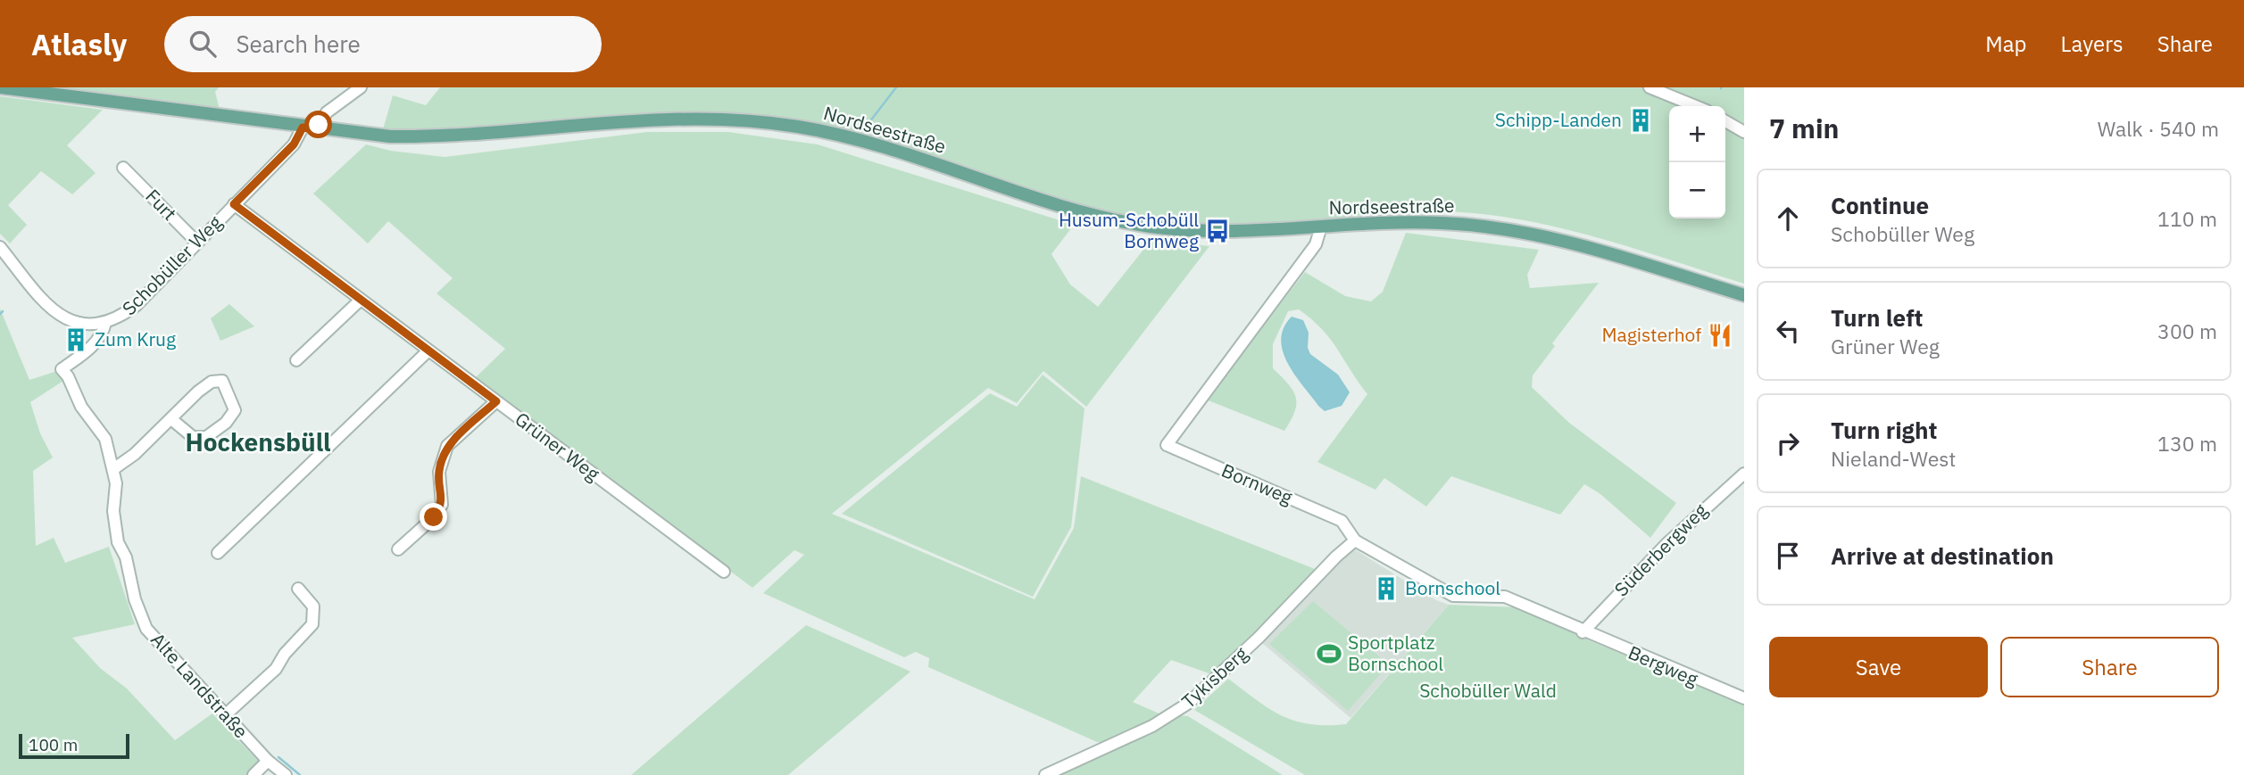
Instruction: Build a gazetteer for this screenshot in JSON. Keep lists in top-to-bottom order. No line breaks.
{"streets":{"main road":["Nordseestraße"],"street":["Furt","Schobüller Weg","Grüner Weg","Bornweg","Süderbergweg","Bergweg","Tykisberg","Alte Landstraße"]},"crossings":[["Nordseestraße","Schobüller Weg"],["Nordseestraße","Bornweg"],["Furt","Schobüller Weg"],["Schobüller Weg","Grüner Weg"],["Schobüller Weg","Alte Landstraße"],["Bornweg","Süderbergweg"],["Bornweg","Bergweg"],["Bornweg","Tykisberg"],["Süderbergweg","Bergweg"]],"districts":["Hockensbüll"],"parks":["Schobüller Wald"],"places":{"building":["Schipp-Landen","Zum Krug","Bornschool"],"bus stop":["Husum-Schobüll Bornweg"],"restaurant":["Magisterhof"],"sports":["Sportplatz Bornschool"]},"scale_bar":"100 m","page":{"header":"Atlasly","search":"Search here","nav":["Map","Layers","Share"],"heading":["7 min","Walk · 540 m"],"map_buttons":["+","−"],"list":[["Continue","Schobüller Weg","110 m"],["Turn left","Grüner Weg","300 m"],["Turn right","Nieland-West","130 m"],"Arrive at destination"],"buttons":["Save","Share"],"scale":"100 m"}}
